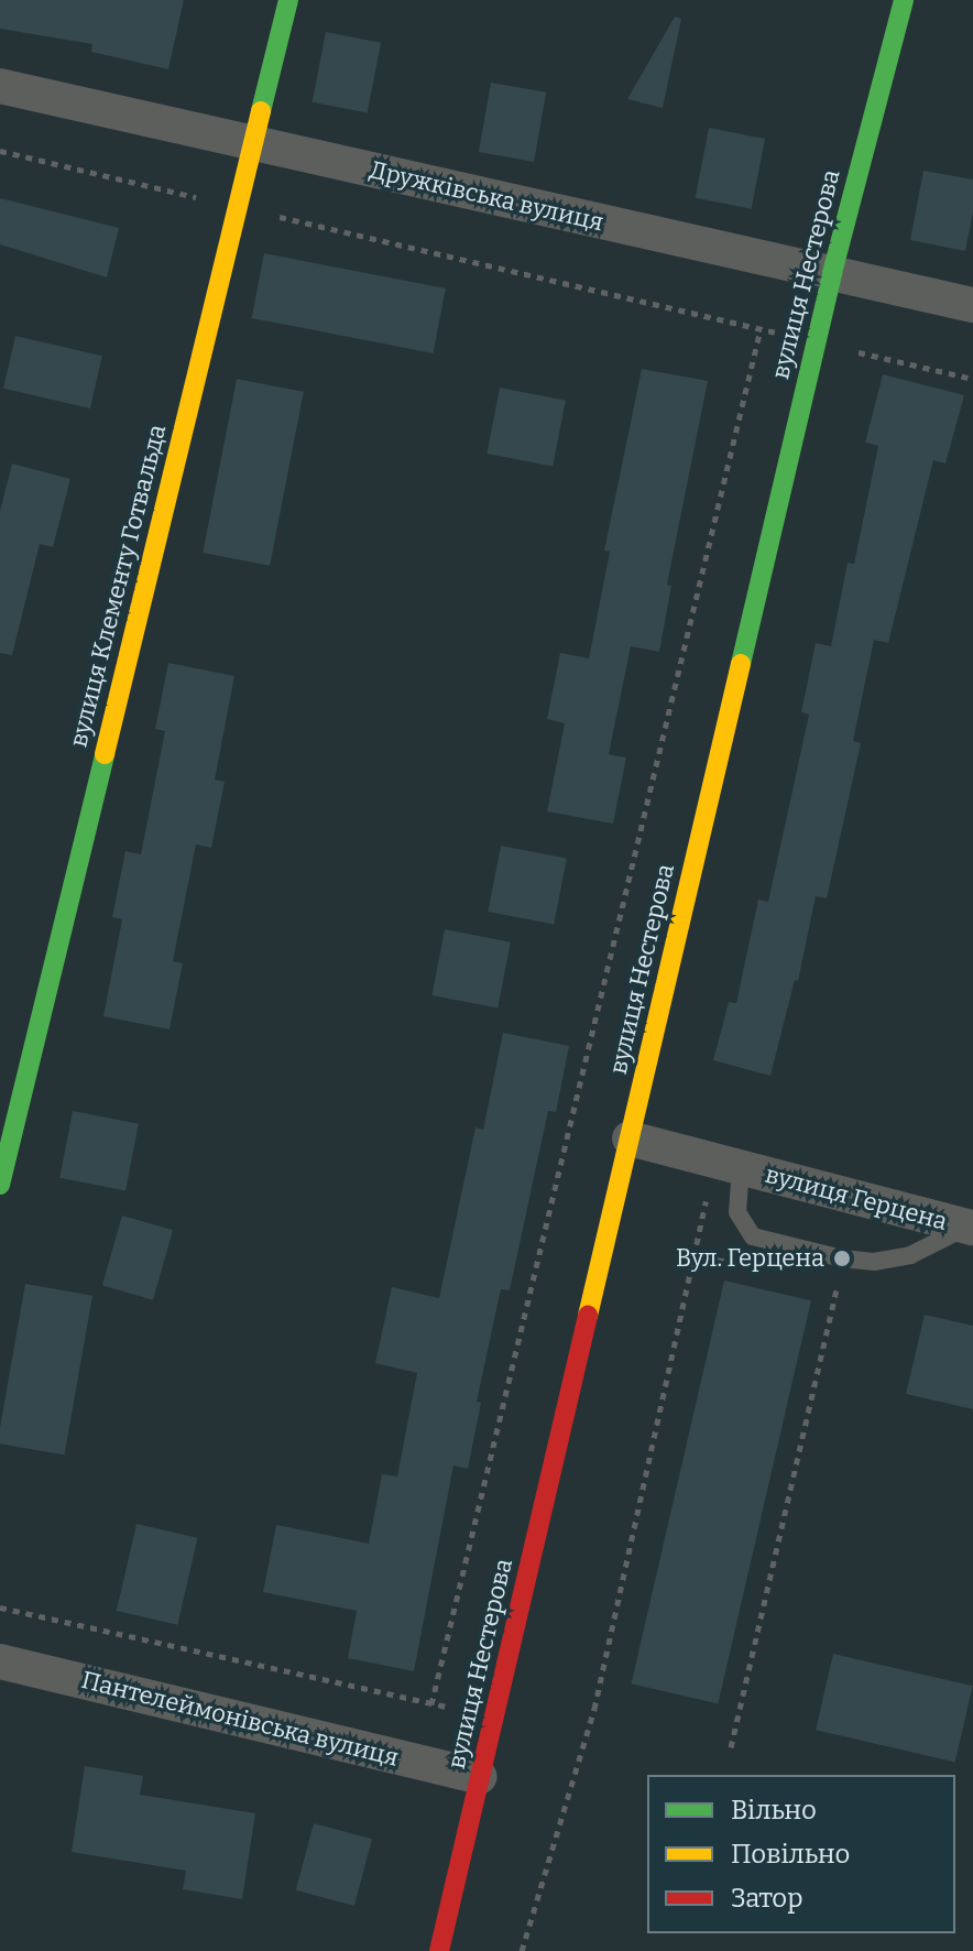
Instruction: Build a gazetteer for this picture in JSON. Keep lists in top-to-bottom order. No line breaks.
{"streets":{"street":["Дружківська вулиця","вулиця Нестерова","вулиця Клементу Готвальда","вулиця Герцена","Пантелеймонівська вулиця"]},"crossings":[["Дружківська вулиця","вулиця Нестерова"],["Дружківська вулиця","вулиця Клементу Готвальда"],["вулиця Нестерова","вулиця Герцена"],["вулиця Нестерова","Пантелеймонівська вулиця"]],"places":["Вул. Герцена"],"legend":["Вільно","Повільно","Затор"]}
